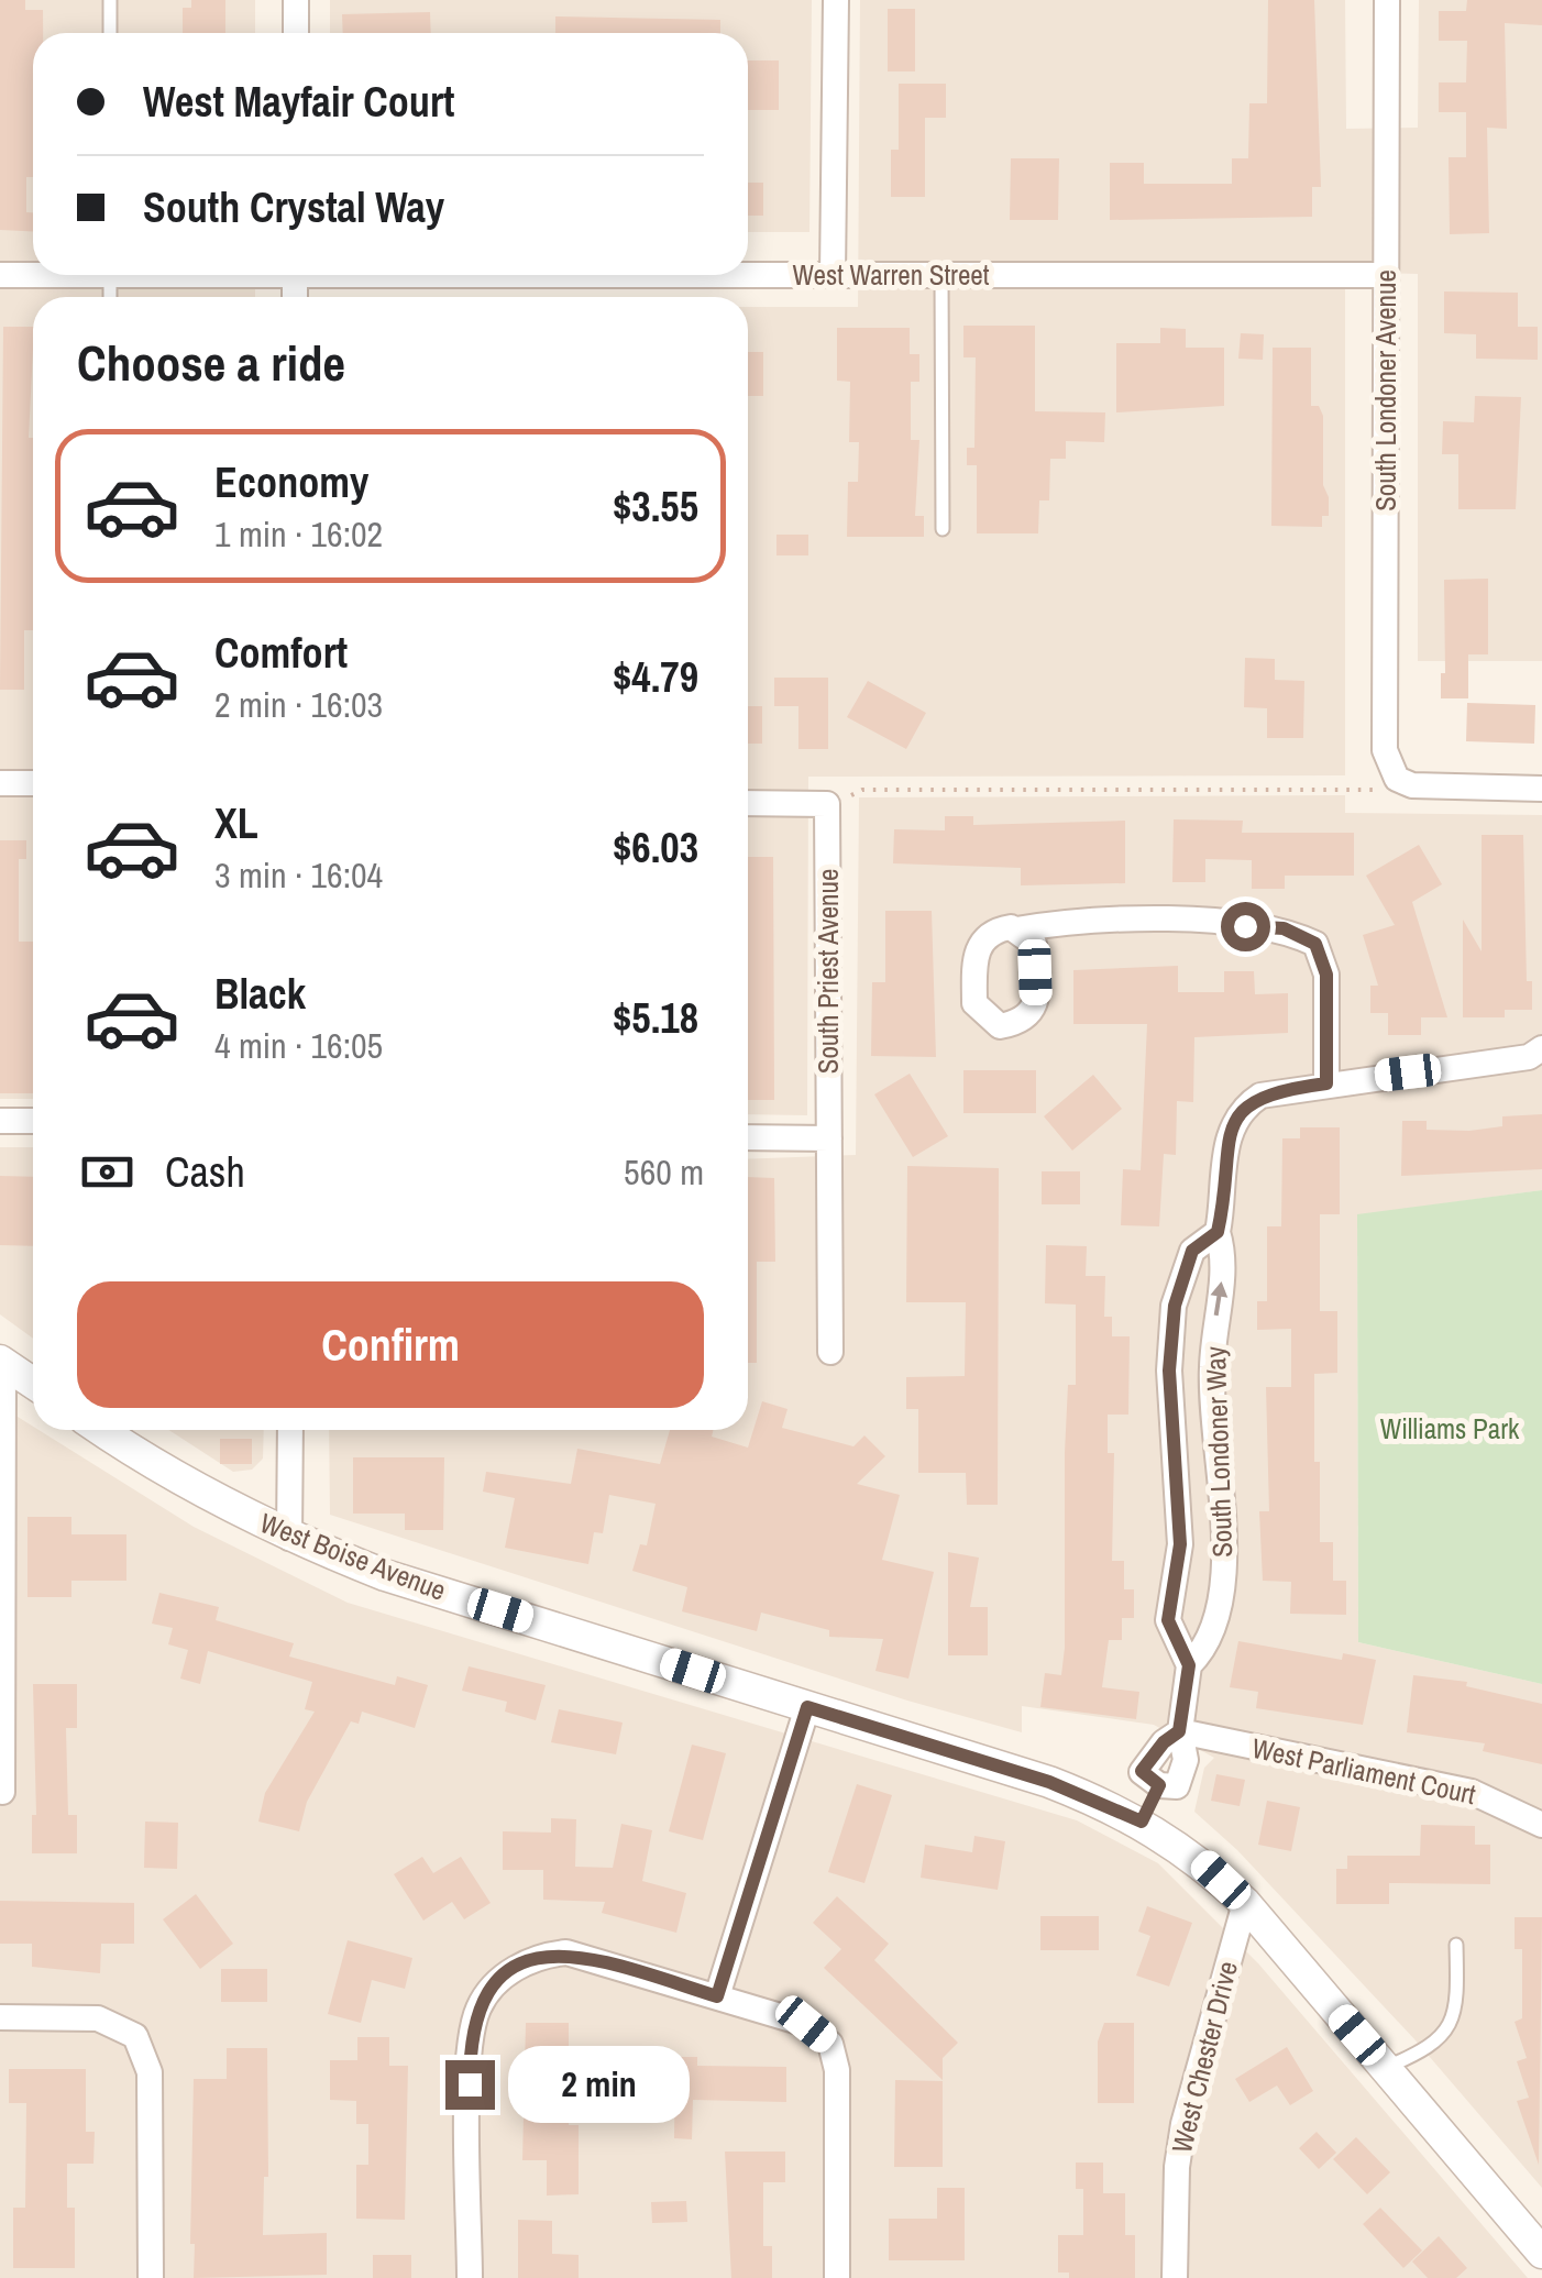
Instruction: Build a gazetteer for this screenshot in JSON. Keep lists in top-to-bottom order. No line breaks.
{"streets":{"street":["West Warren Street","South Londoner Avenue","South Priest Avenue","South Londoner Way","West Boise Avenue","West Parliament Court","West Chester Drive"]},"crossings":[["West Warren Street","South Londoner Avenue"],["South Londoner Way","West Boise Avenue"],["South Londoner Way","West Parliament Court"],["West Boise Avenue","West Chester Drive"]],"parks":["Williams Park"],"page":{"banner":["West Mayfair Court","South Crystal Way"],"heading":"Choose a ride","list":[{"name":"Economy","note":"1 min · 16:02","value":"$3.55"},{"name":"Comfort","note":"2 min · 16:03","value":"$4.79"},{"name":"XL","note":"3 min · 16:04","value":"$6.03"},{"name":"Black","note":"4 min · 16:05","value":"$5.18"}],"pay":["Cash","560 m"],"buttons":"Confirm","bubble":"2 min"}}
